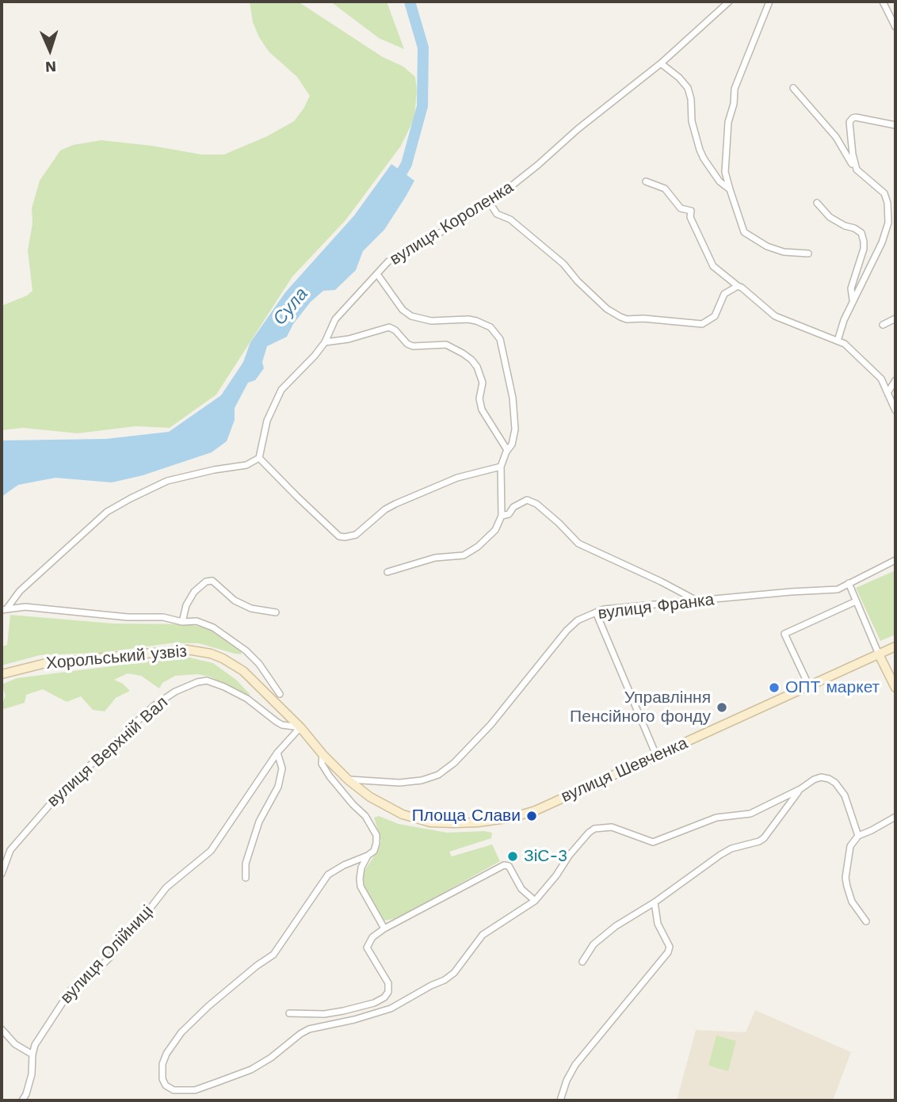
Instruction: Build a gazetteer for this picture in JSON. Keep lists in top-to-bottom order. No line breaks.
{"streets":{"main road":["Хорольський узвіз","вулиця Шевченка"],"street":["вулиця Короленка","вулиця Франка","вулиця Верхній Вал","вулиця Олійниці"]},"crossings":[["вулиця Франка","Хорольський узвіз"],["вулиця Франка","вулиця Шевченка"],["Хорольський узвіз","вулиця Верхній Вал"],["Хорольський узвіз","вулиця Шевченка"],["Хорольський узвіз","вулиця Олійниці"],["вулиця Верхній Вал","вулиця Олійниці"]],"water":["Сула"],"places":["ОПТ маркет","Управління Пенсійного фонду","Площа Слави","ЗіС-3"],"north":"bottom"}
